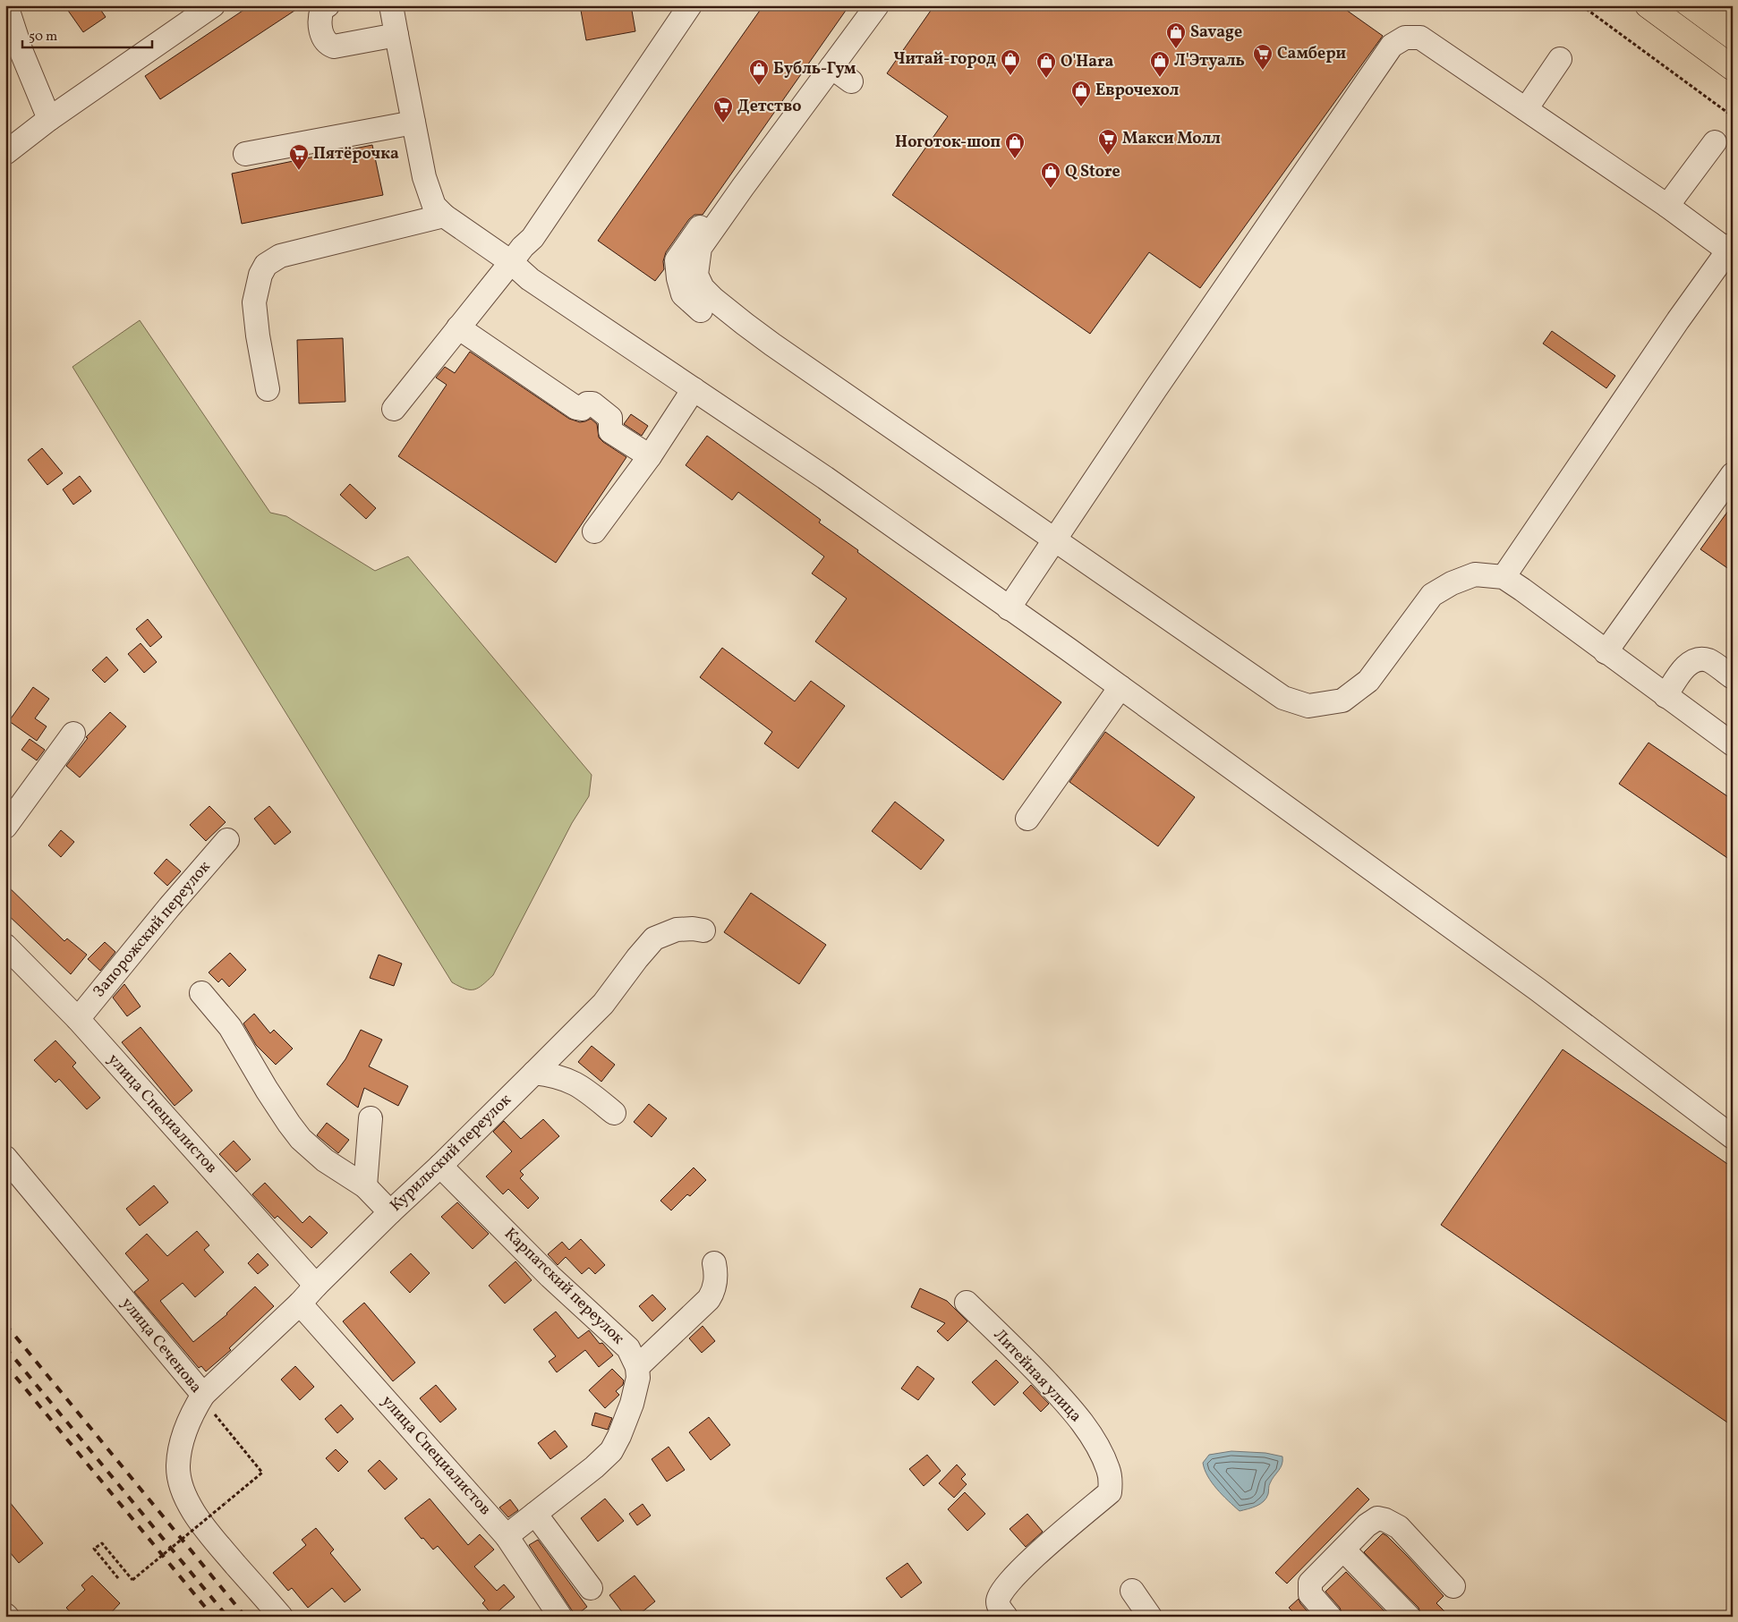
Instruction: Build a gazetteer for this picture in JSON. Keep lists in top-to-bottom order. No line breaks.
{"streets":{"street":["Запорожский переулок","улица Специалистов","Курильский переулок","Карпатский переулок","улица Сеченова","Литейная улица"]},"crossings":[["Запорожский переулок","улица Специалистов"],["улица Специалистов","Курильский переулок"],["Курильский переулок","Карпатский переулок"],["Курильский переулок","улица Сеченова"]],"places":{"shop":["Savage","Читай-город","Л'Этуаль","O'Hara","Бубль-Гум","Еврочехол","Ноготок-шоп","Q Store"],"supermarket":["Самбери","Детство","Макси Молл","Пятёрочка"]},"scale_bar":"50 m"}
